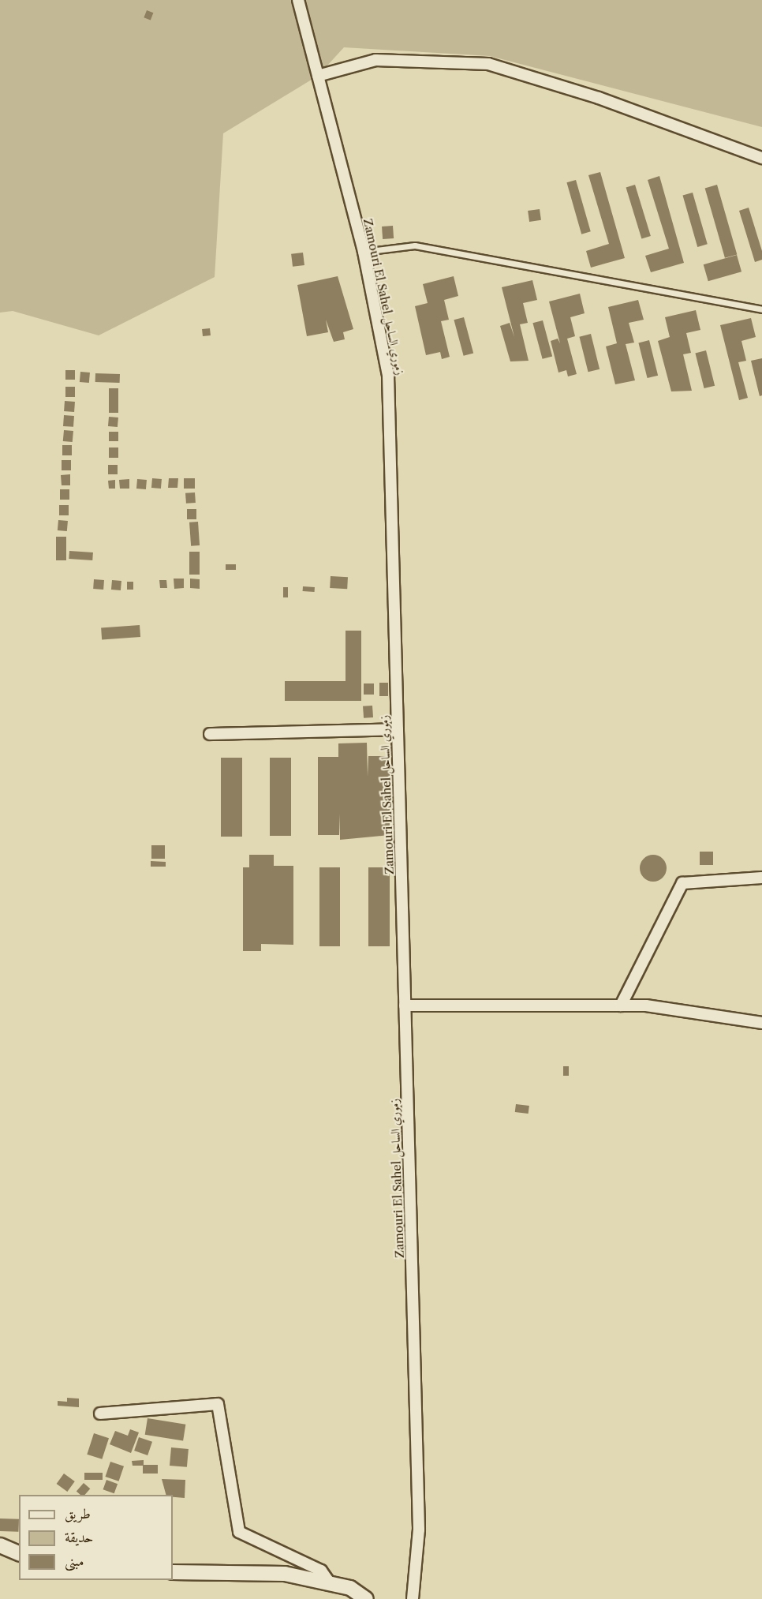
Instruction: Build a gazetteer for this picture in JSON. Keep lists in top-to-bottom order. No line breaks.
{"streets":{"street":["Zamouri El Sahel زموري الساحل"]},"legend":["طريق","حديقة","مبنى"]}
